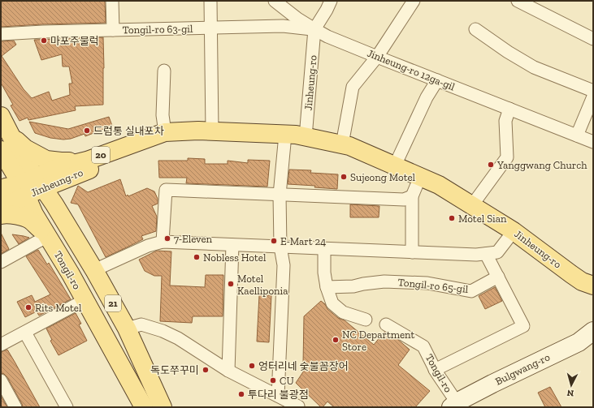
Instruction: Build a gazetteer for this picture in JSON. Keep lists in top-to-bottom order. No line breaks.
{"streets":{"main road":["Jinheung-ro","20","Tongil-ro","21","Bulgwang-ro"],"street":["Tongil-ro 63-gil","Jinheung-ro 12ga-gil","Tongil-ro 65-gil"]},"crossings":[["Tongil-ro 63-gil","Jinheung-ro 12ga-gil"],["Tongil-ro 63-gil","Jinheung-ro"],["Jinheung-ro 12ga-gil","Jinheung-ro"],["Jinheung-ro","Tongil-ro"],["Tongil-ro","Bulgwang-ro"]],"places":["마포주물럭","드럼통 실내포차","Yanggwang Church","Sujeong Motel","Motel Sian","7-Eleven","E-Mart 24","Nobless Hotel","Motel Kaelliponia","Rits Motel","NC Department Store","엉터리네 숯불꼼장어","독도쭈꾸미","CU","투다리 불광점"],"north":"bottom"}
